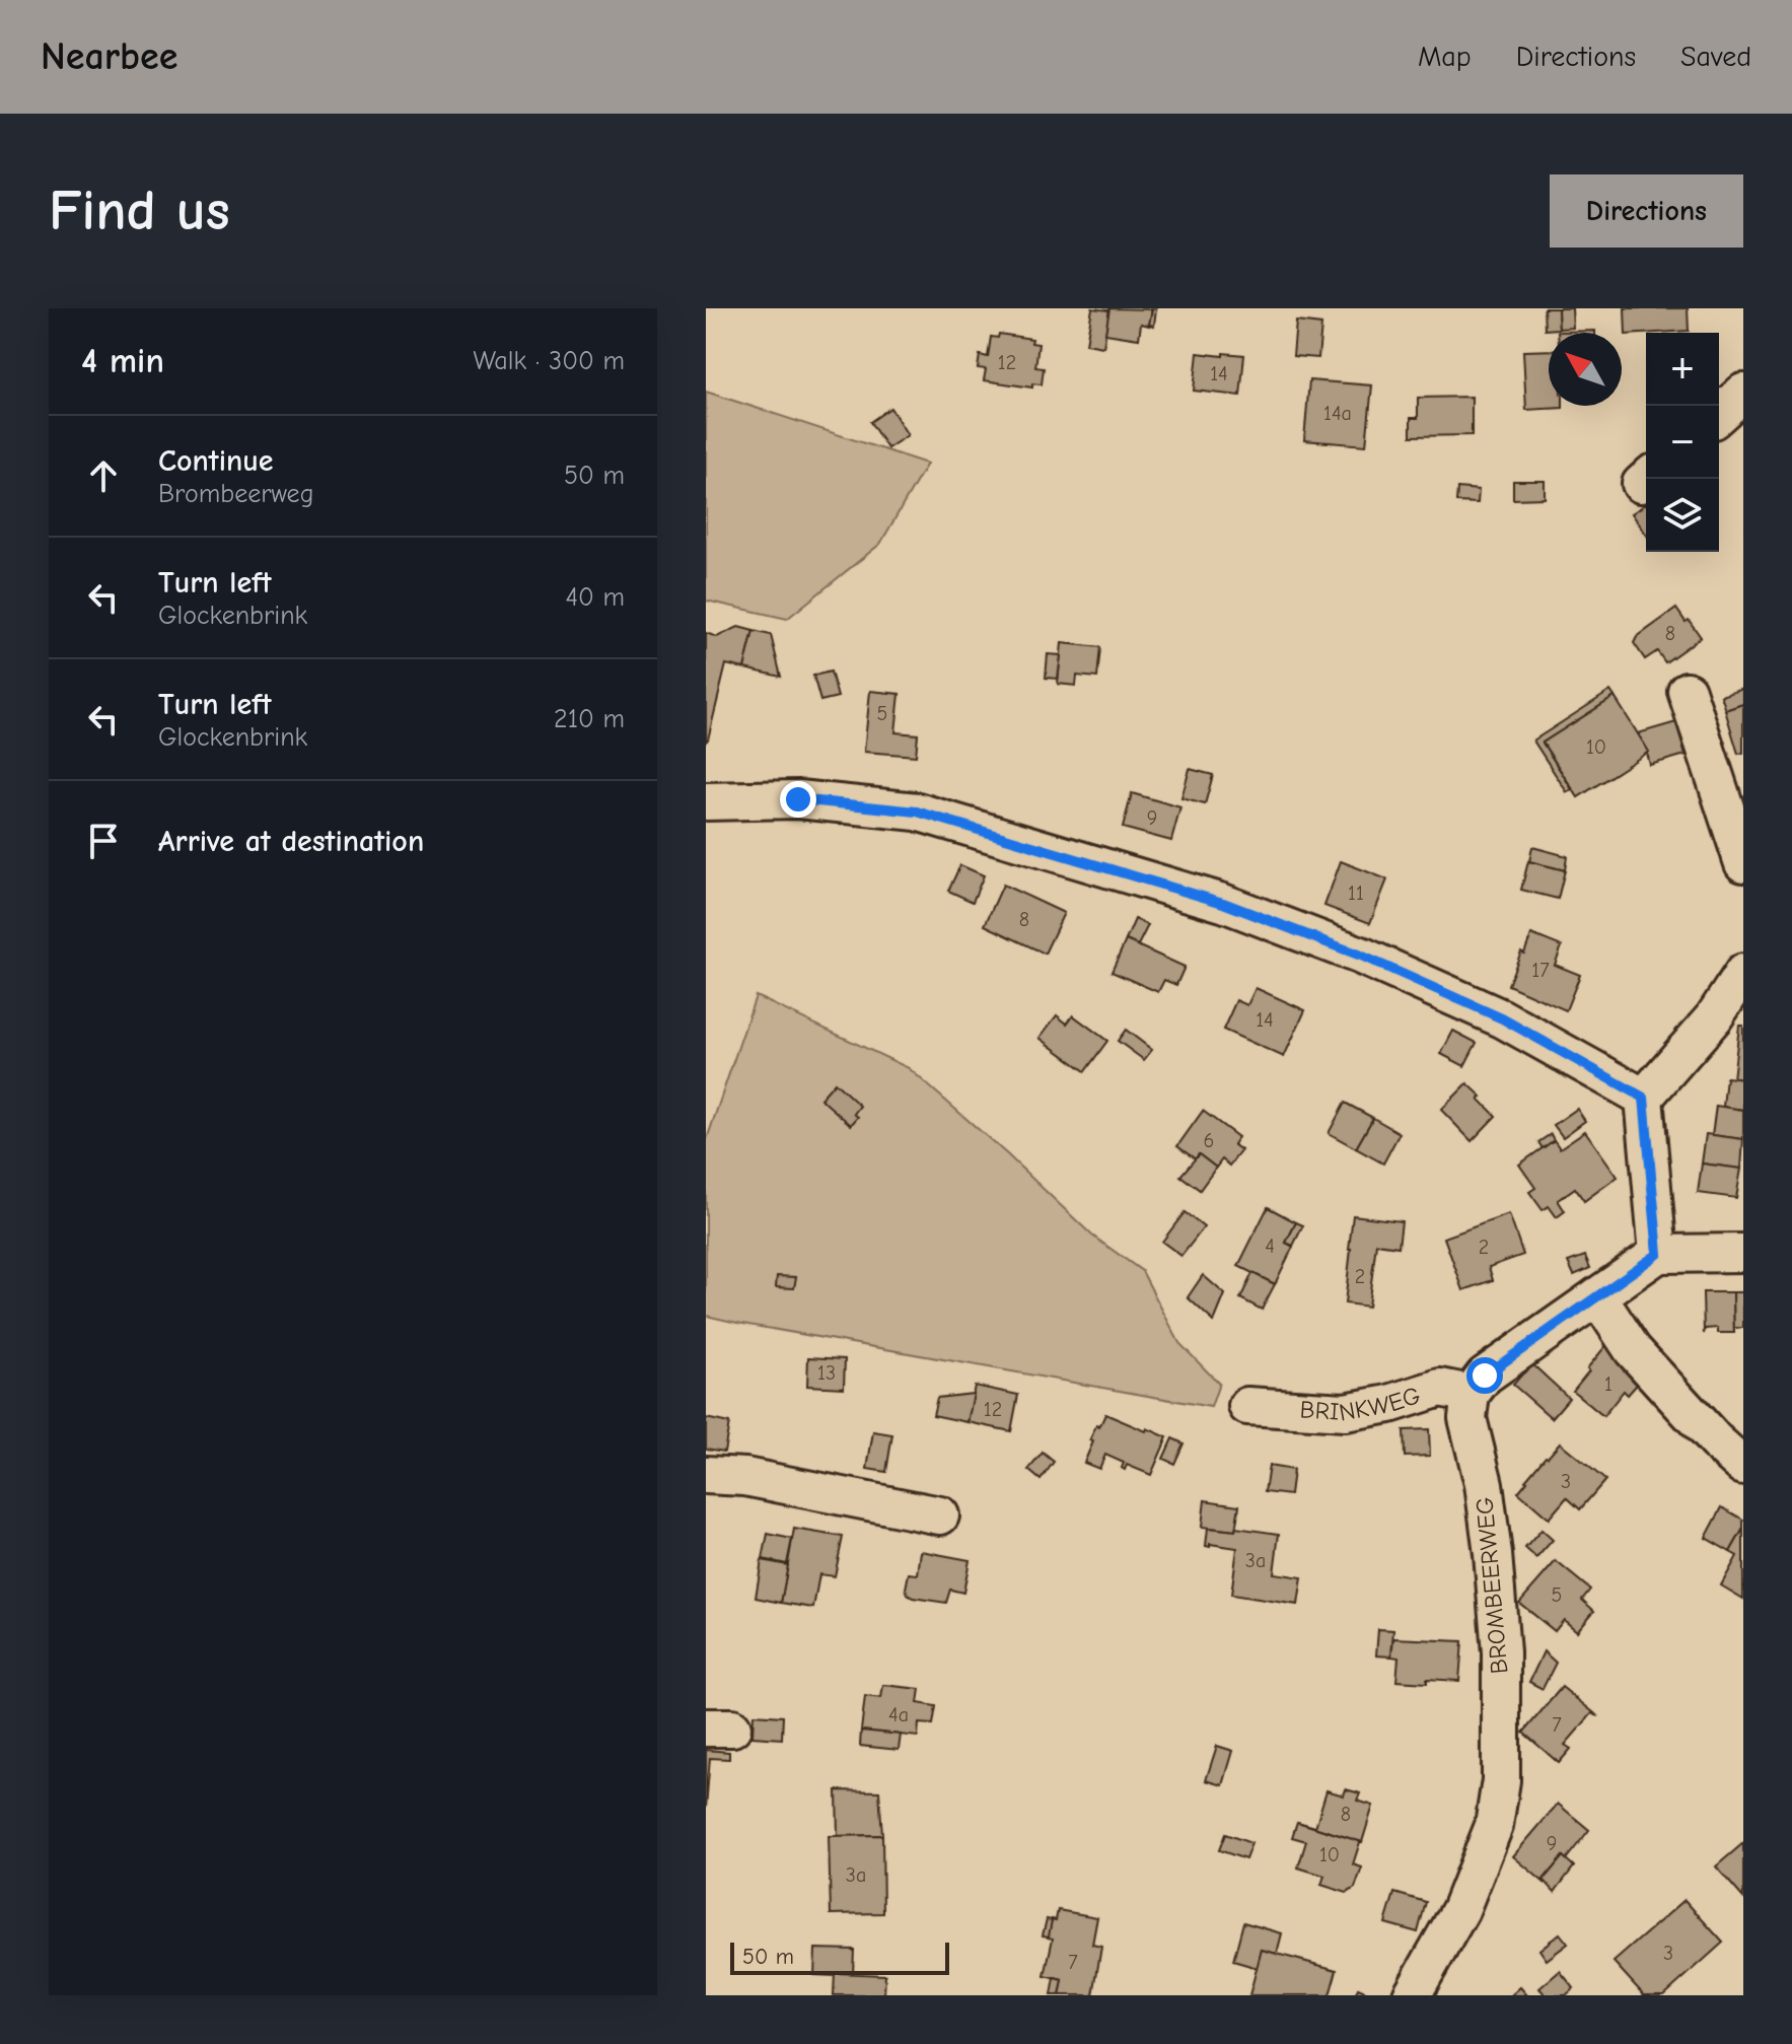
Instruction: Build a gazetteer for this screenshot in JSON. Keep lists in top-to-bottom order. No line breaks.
{"streets":{"street":["BRINKWEG","BROMBEERWEG"]},"crossings":[["BRINKWEG","BROMBEERWEG"]],"house_numbers":["12","14","14a","8","5","10","9","11","8","17","14","6","4","2","2","13","1","12","3","3a","5","4a","7","8","9","10","3a","3","7"],"scale_bar":"50 m","north":"top left","page":{"header":"Nearbee","nav":["Map","Directions","Saved"],"buttons":"Directions","title":"Find us","heading":["4 min","Walk · 300 m"],"map_buttons":["+","−"],"list":[["Continue","Brombeerweg","50 m"],["Turn left","Glockenbrink","40 m"],["Turn left","Glockenbrink","210 m"],"Arrive at destination"],"scale":"50 m"}}
